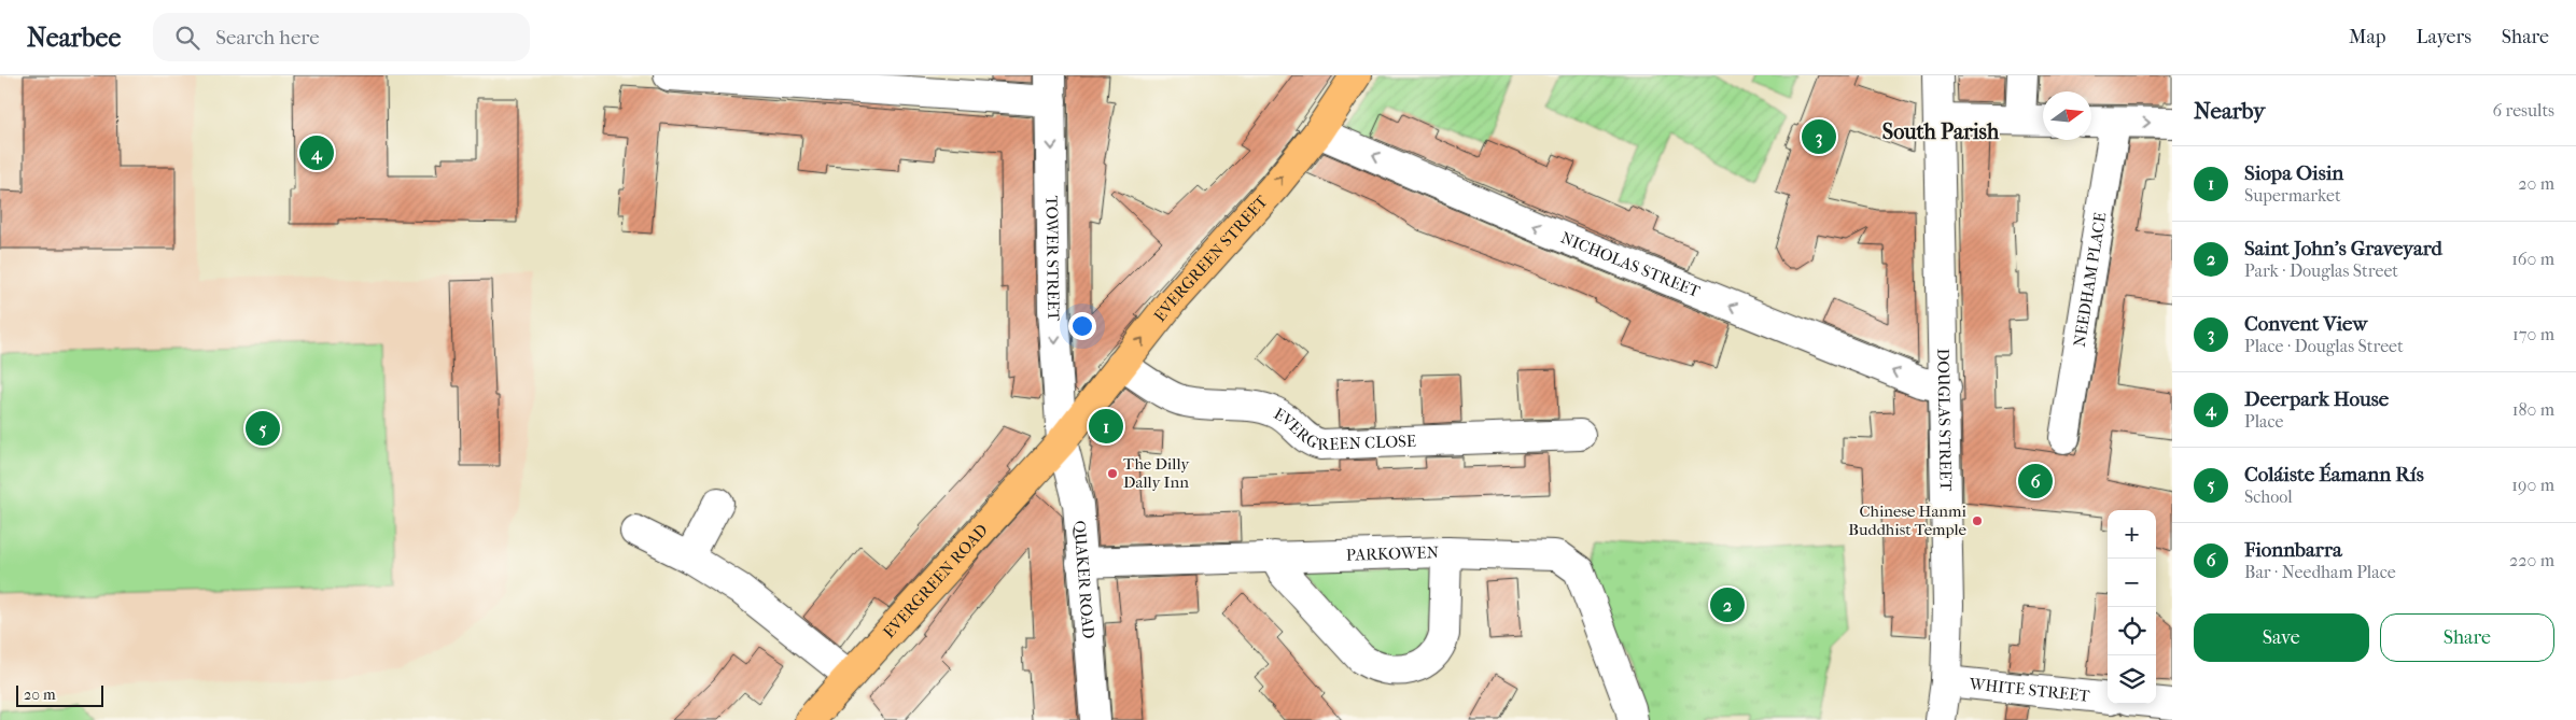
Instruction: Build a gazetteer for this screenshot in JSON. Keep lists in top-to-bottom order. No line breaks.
{"streets":{"main road":["EVERGREEN STREET","EVERGREEN ROAD"],"street":["TOWER STREET","NICHOLAS STREET","NEEDHAM PLACE","DOUGLAS STREET","EVERGREEN CLOSE","PARKOWEN","QUAKER ROAD","WHITE STREET"]},"crossings":[["TOWER STREET","EVERGREEN STREET"],["TOWER STREET","EVERGREEN ROAD"],["TOWER STREET","QUAKER ROAD"],["EVERGREEN STREET","NICHOLAS STREET"],["EVERGREEN STREET","EVERGREEN CLOSE"],["EVERGREEN STREET","EVERGREEN ROAD"],["EVERGREEN STREET","QUAKER ROAD"],["NICHOLAS STREET","DOUGLAS STREET"],["DOUGLAS STREET","WHITE STREET"],["PARKOWEN","QUAKER ROAD"],["EVERGREEN ROAD","QUAKER ROAD"]],"one_way":["TOWER STREET","EVERGREEN STREET","NICHOLAS STREET"],"districts":["South Parish"],"places":["The Dilly Dally Inn","Chinese Hanmi Buddhist Temple"],"scale_bar":"20 m","north":"right","page":{"header":"Nearbee","search":"Search here","nav":["Map","Layers","Share"],"heading":["Nearby","6 results"],"pins":["3","4","1","5","6","2"],"list":[{"mark":"1","name":"Siopa Oisin","note":"Supermarket","value":"20 m"},{"mark":"2","name":"Saint John's Graveyard","note":"Park · Douglas Street","value":"160 m"},{"mark":"3","name":"Convent View","note":"Place · Douglas Street","value":"170 m"},{"mark":"4","name":"Deerpark House","note":"Place","value":"180 m"},{"mark":"5","name":"Coláiste Éamann Rís","note":"School","value":"190 m"},{"mark":"6","name":"Fionnbarra","note":"Bar · Needham Place","value":"220 m"}],"map_buttons":["+","−"],"buttons":["Save","Share"],"scale":"20 m"}}
